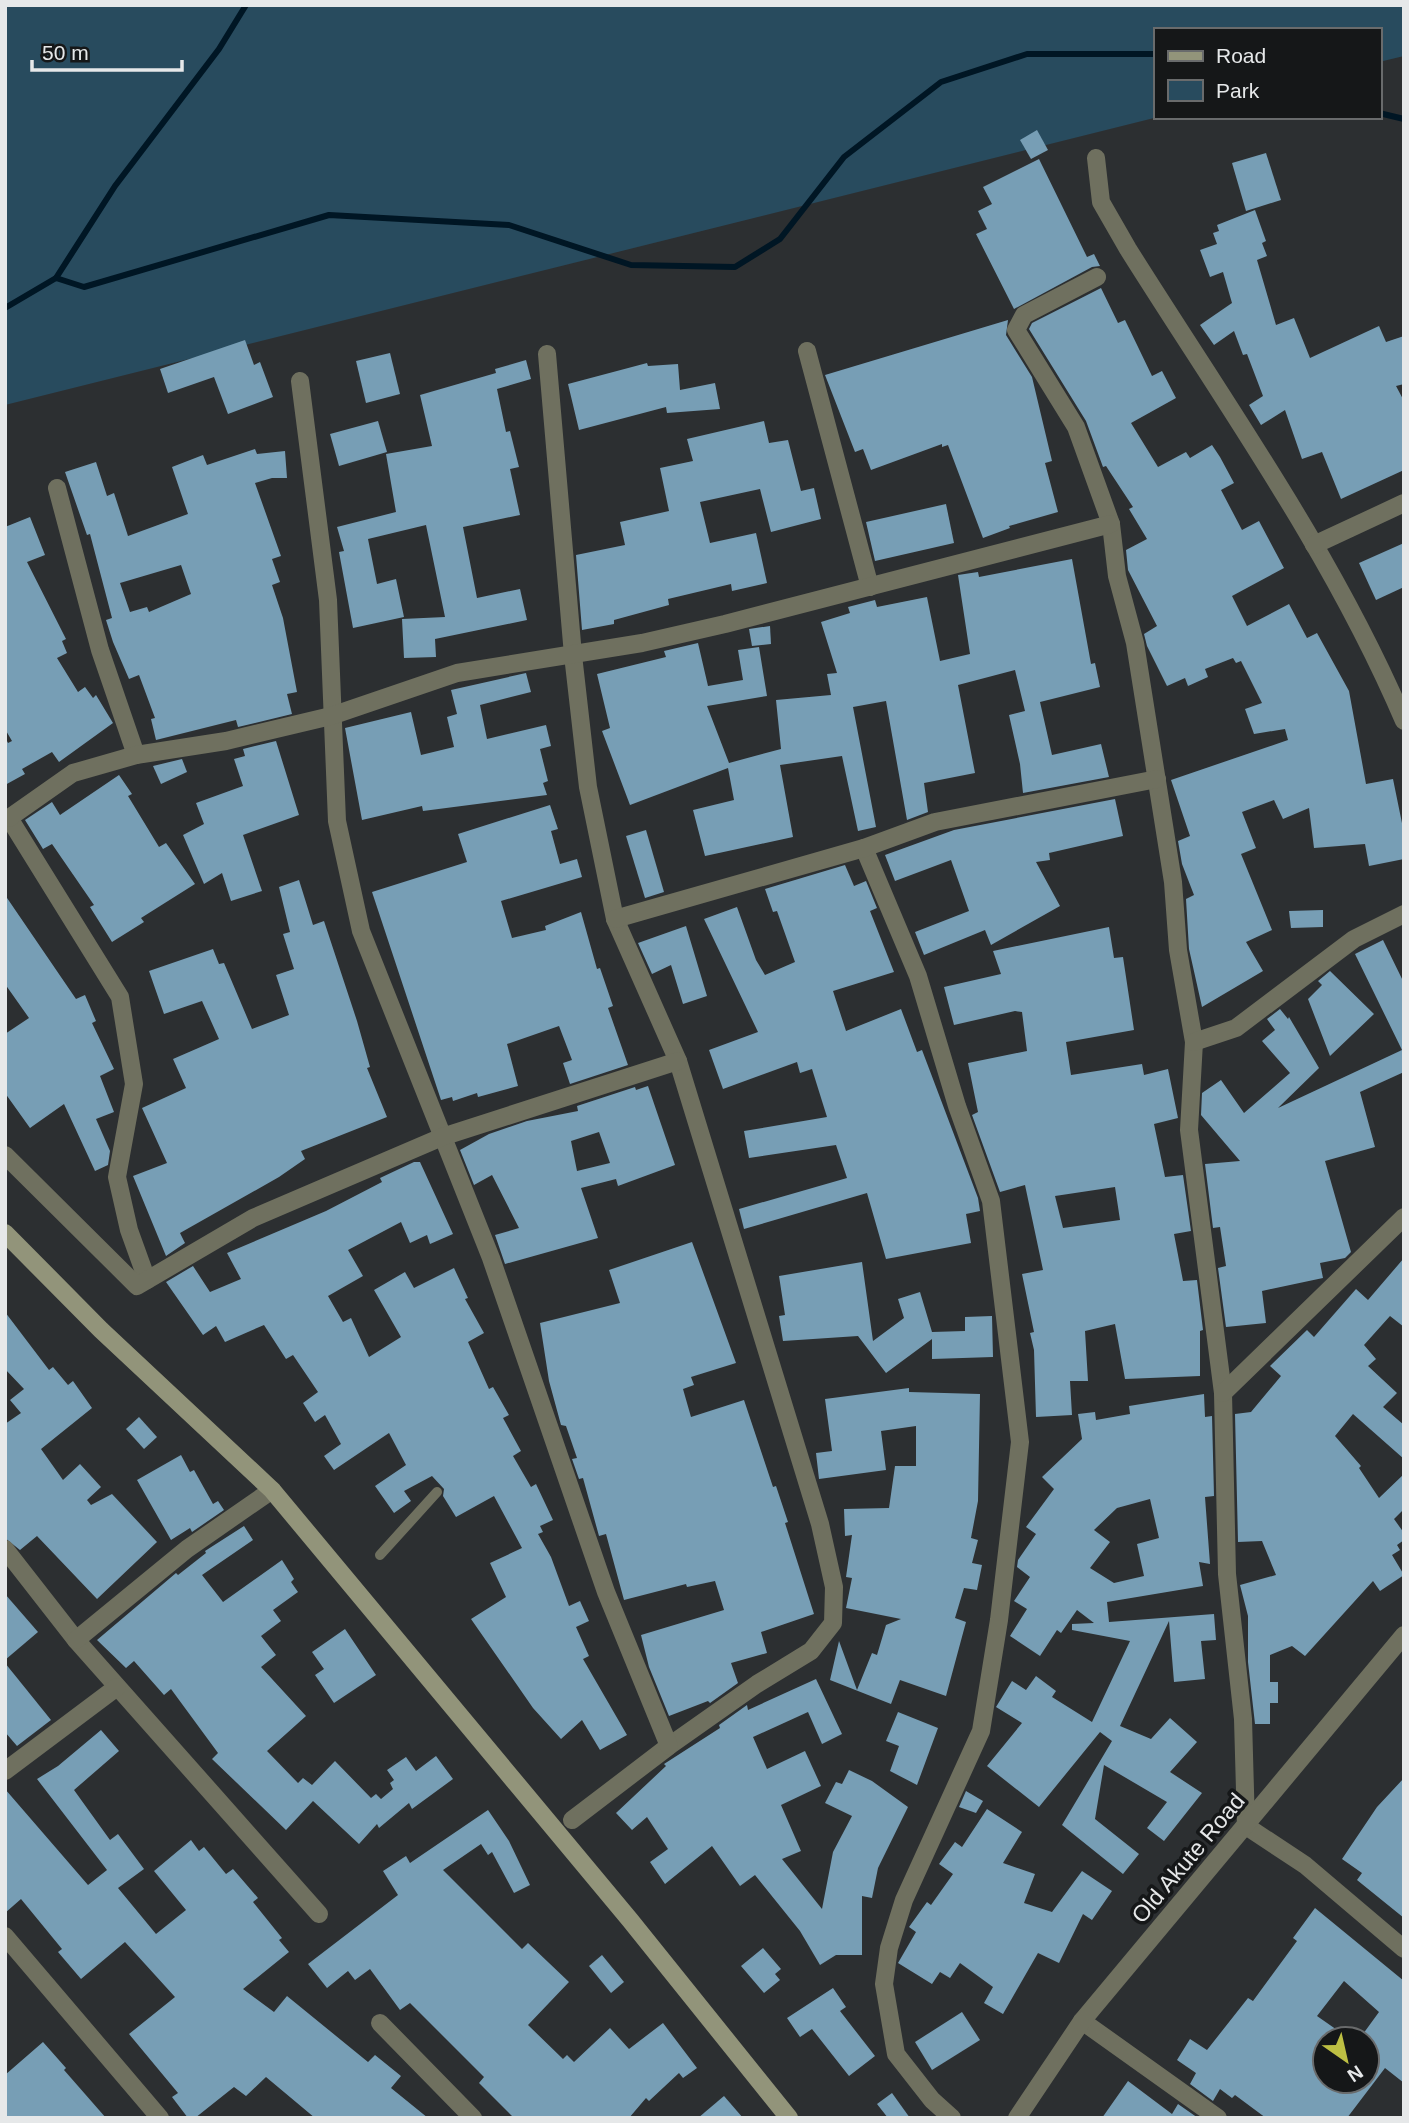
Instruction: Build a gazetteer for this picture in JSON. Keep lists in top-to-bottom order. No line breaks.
{"streets":{"street":["Old Akute Road"]},"legend":["Road","Park"],"scale_bar":"50 m","north":"bottom right"}
